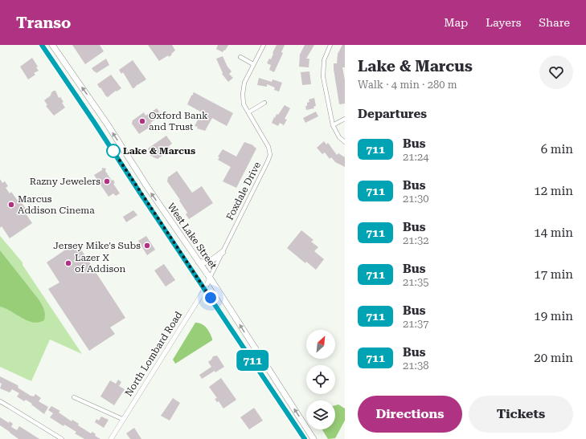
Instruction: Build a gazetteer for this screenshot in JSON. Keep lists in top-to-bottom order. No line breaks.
{"streets":{"main road":["West Lake Street"],"street":["Foxdale Drive","North Lombard Road"]},"crossings":[["Foxdale Drive","West Lake Street"],["Foxdale Drive","North Lombard Road"],["West Lake Street","North Lombard Road"]],"places":["Oxford Bank and Trust","Lake & Marcus","Razny Jewelers","Marcus Addison Cinema","Jersey Mike's Subs","Lazer X of Addison"],"lines":["bus line 711"],"north":"top right","page":{"header":"Transo","nav":["Map","Layers","Share"],"on_map":"711","heading":[["Lake & Marcus","Walk · 4 min · 280 m"],"Departures"],"list":[{"mark":"711","name":"Bus","note":"21:24","value":"6 min"},{"mark":"711","name":"Bus","note":"21:30","value":"12 min"},{"mark":"711","name":"Bus","note":"21:32","value":"14 min"},{"mark":"711","name":"Bus","note":"21:35","value":"17 min"},{"mark":"711","name":"Bus","note":"21:37","value":"19 min"},{"mark":"711","name":"Bus","note":"21:38","value":"20 min"}],"buttons":["Directions","Tickets"]}}
